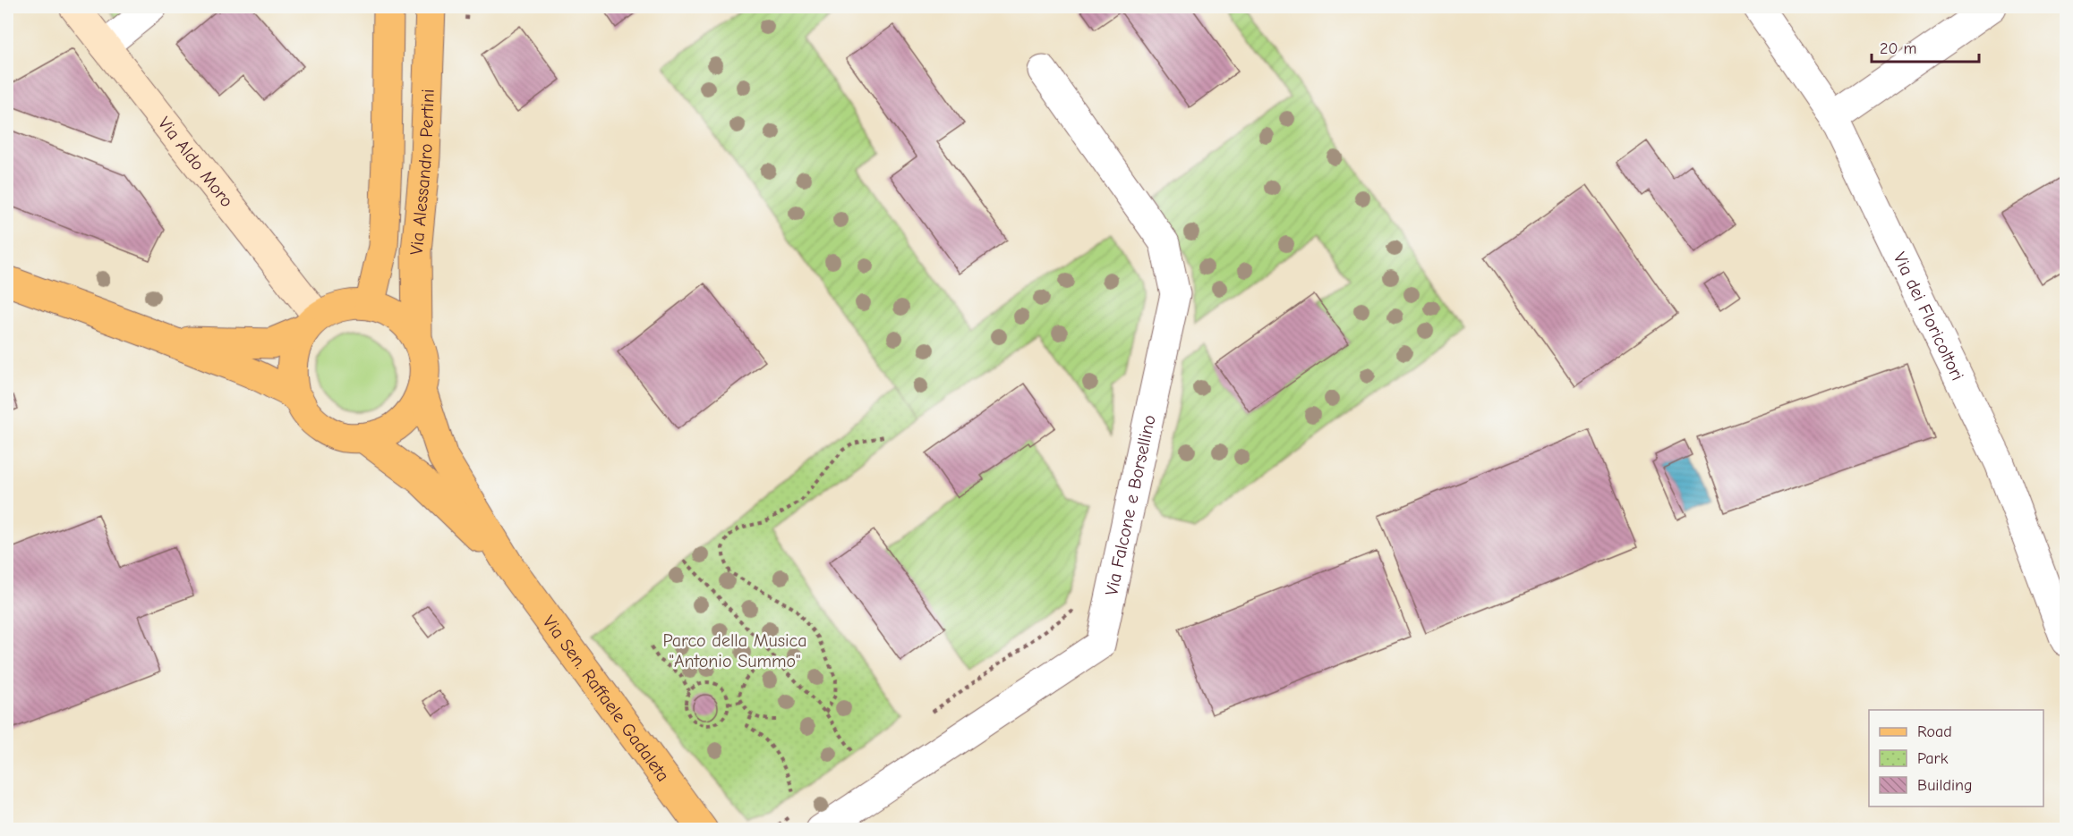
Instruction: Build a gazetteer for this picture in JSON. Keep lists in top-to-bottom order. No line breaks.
{"streets":{"main road":["Via Aldo Moro","Via Alessandro Pertini","Via Sen. Raffaele Gadaleta"],"street":["Via dei Floricoltori","Via Falcone e Borsellino"]},"crossings":[["Via Aldo Moro","Via Alessandro Pertini"],["Via Aldo Moro","Via Sen. Raffaele Gadaleta"],["Via Alessandro Pertini","Via Sen. Raffaele Gadaleta"]],"parks":["Parco della Musica \"Antonio Summo\""],"legend":["Road","Park","Building"],"scale_bar":"20 m"}
